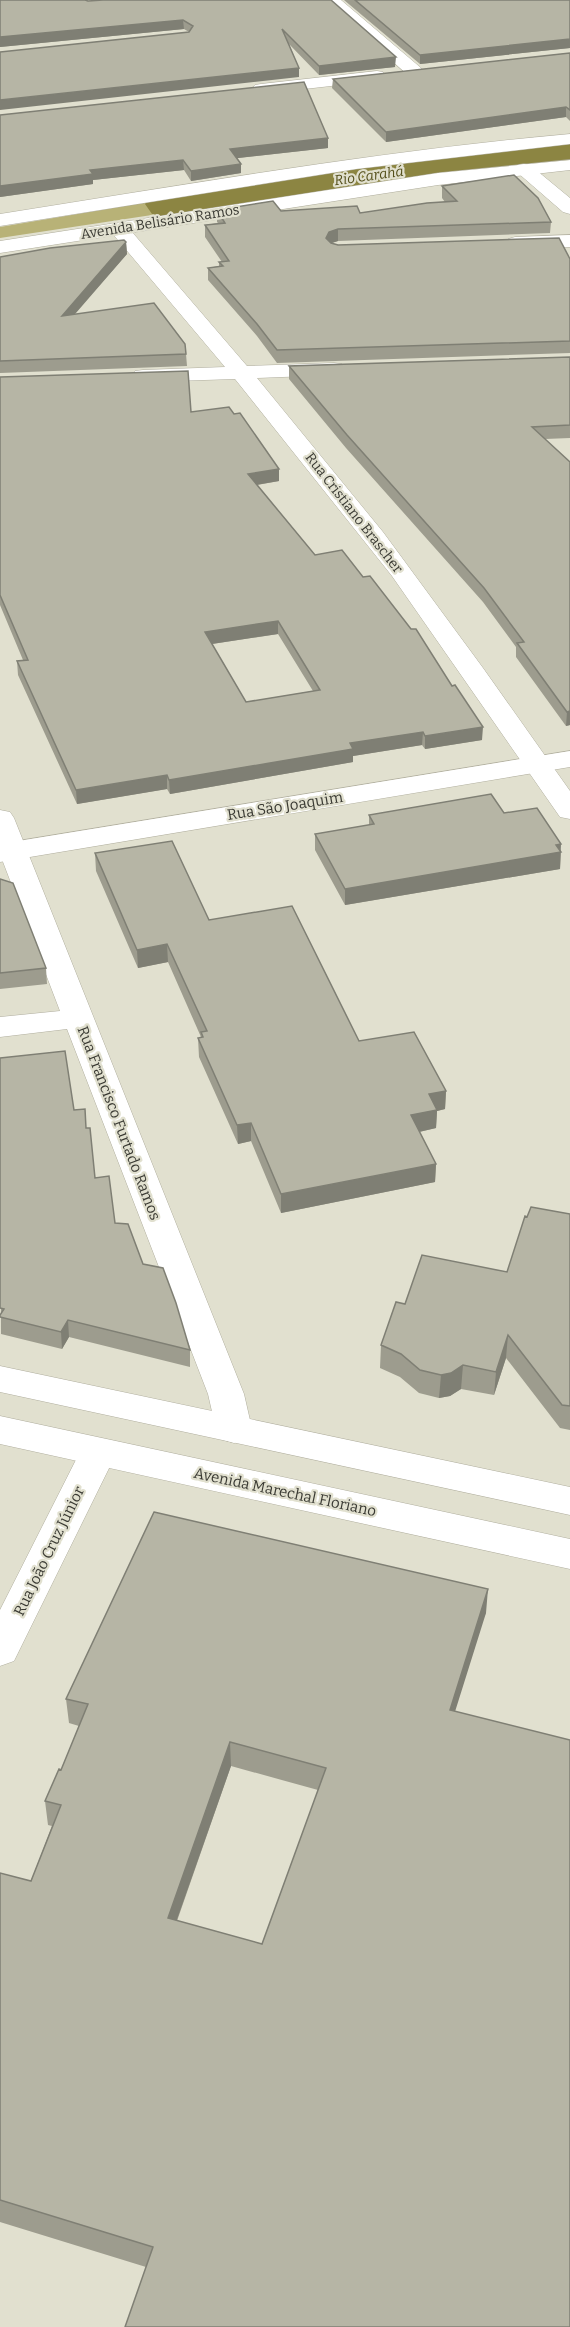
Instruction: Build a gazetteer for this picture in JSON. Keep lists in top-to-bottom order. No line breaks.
{"streets":{"street":["Avenida Belisário Ramos","Rua Cristiano Brascher","Rua São Joaquim","Rua Francisco Furtado Ramos","Avenida Marechal Floriano","Rua João Cruz Júnior"]},"crossings":[["Avenida Belisário Ramos","Rua Cristiano Brascher"],["Rua Cristiano Brascher","Rua São Joaquim"],["Rua São Joaquim","Rua Francisco Furtado Ramos"],["Avenida Marechal Floriano","Rua João Cruz Júnior"]],"water":["Rio Carahá"]}
